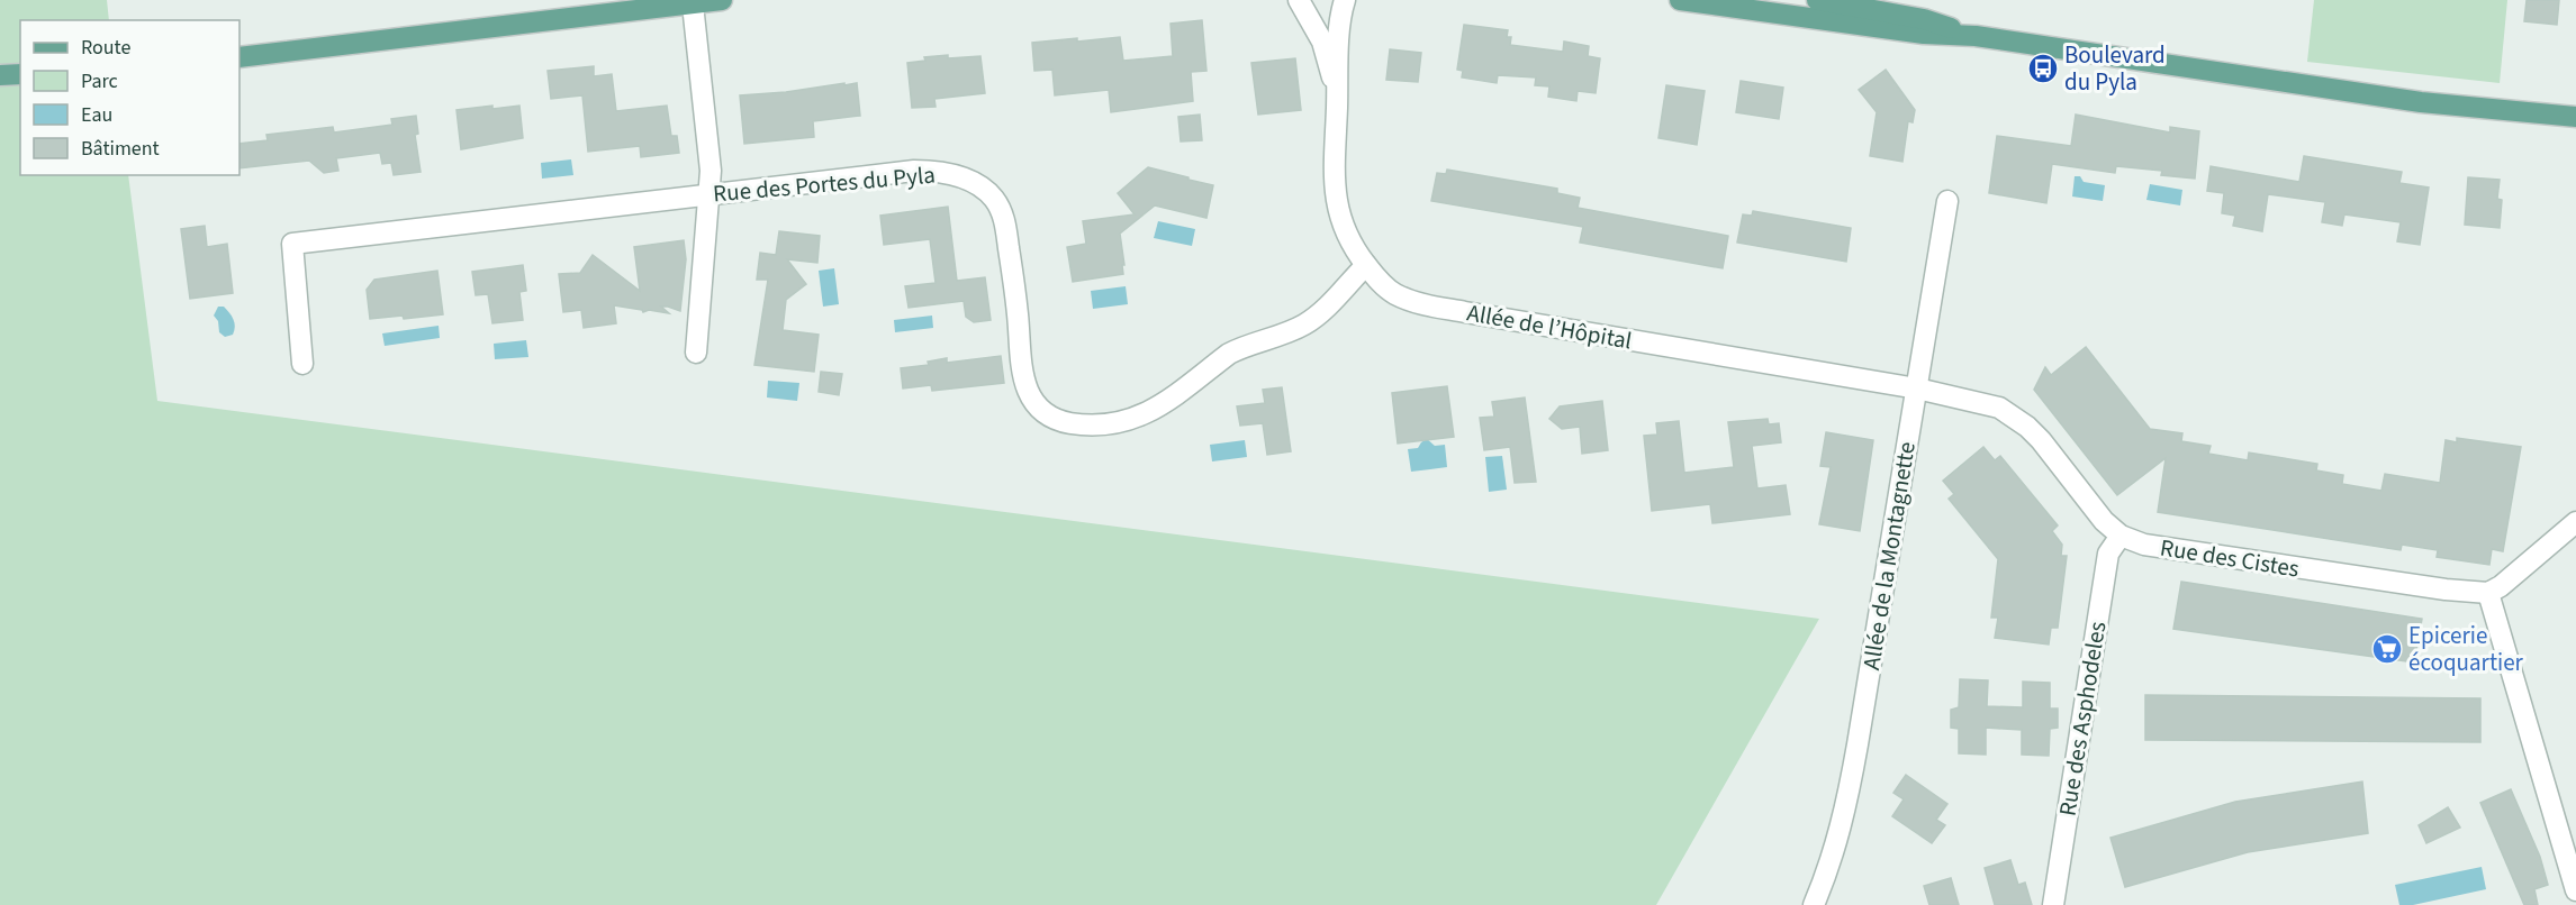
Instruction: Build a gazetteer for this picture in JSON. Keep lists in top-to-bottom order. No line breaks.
{"streets":{"street":["Rue des Portes du Pyla","Allée de l’Hôpital","Allée de la Montagnette","Rue des Cistes","Rue des Asphodeles"]},"crossings":[["Rue des Portes du Pyla","Allée de l’Hôpital"],["Allée de l’Hôpital","Allée de la Montagnette"],["Allée de l’Hôpital","Rue des Cistes"],["Allée de la Montagnette","Rue des Cistes"],["Rue des Cistes","Rue des Asphodeles"]],"places":{"bus stop":["Boulevard du Pyla"],"supermarket":["Epicerie écoquartier"]},"legend":["Route","Parc","Eau","Bâtiment"]}
